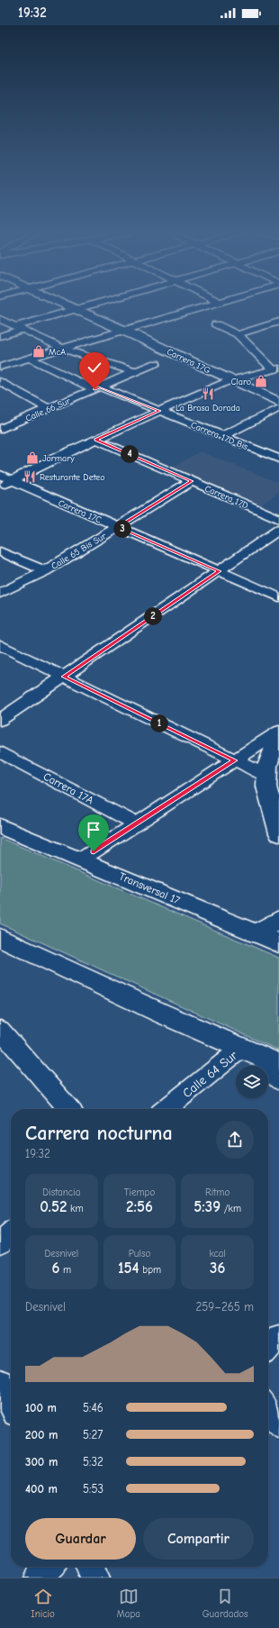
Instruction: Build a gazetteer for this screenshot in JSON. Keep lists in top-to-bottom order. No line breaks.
{"streets":{"main road":["Carrera 17G","Transversal 17"],"street":["Calle 66 Sur","Carrera 17D Bis","Carrera 17D","Carrera 17C","Calle 65 Bis Sur","Carrera 17A","Calle 64 Sur"]},"crossings":[["Calle 66 Sur","Carrera 17D Bis"],["Carrera 17D","Calle 65 Bis Sur"],["Carrera 17C","Calle 65 Bis Sur"]],"places":{"shop":["McA","Claro","Jormary"],"restaurant":["La Brasa Dorada","Resturante Deteo"]},"page":{"status":"19:32","pins":["4","3","2","1"],"heading":["Carrera nocturna","19:32"],"stats":[["Distancia","0.52 km"],["Tiempo","2:56"],["Ritmo","5:39 /km"],["Desnivel","6 m"],["Pulso","154 bpm"],["kcal","36"]],"chart":["Desnivel","259–265 m"],"list":[{"name":"100 m","note":"5:46"},{"name":"200 m","note":"5:27"},{"name":"300 m","note":"5:32"},{"name":"400 m","note":"5:53"}],"buttons":["Guardar","Compartir"],"tabs":["Inicio","Mapa","Guardados"]}}
